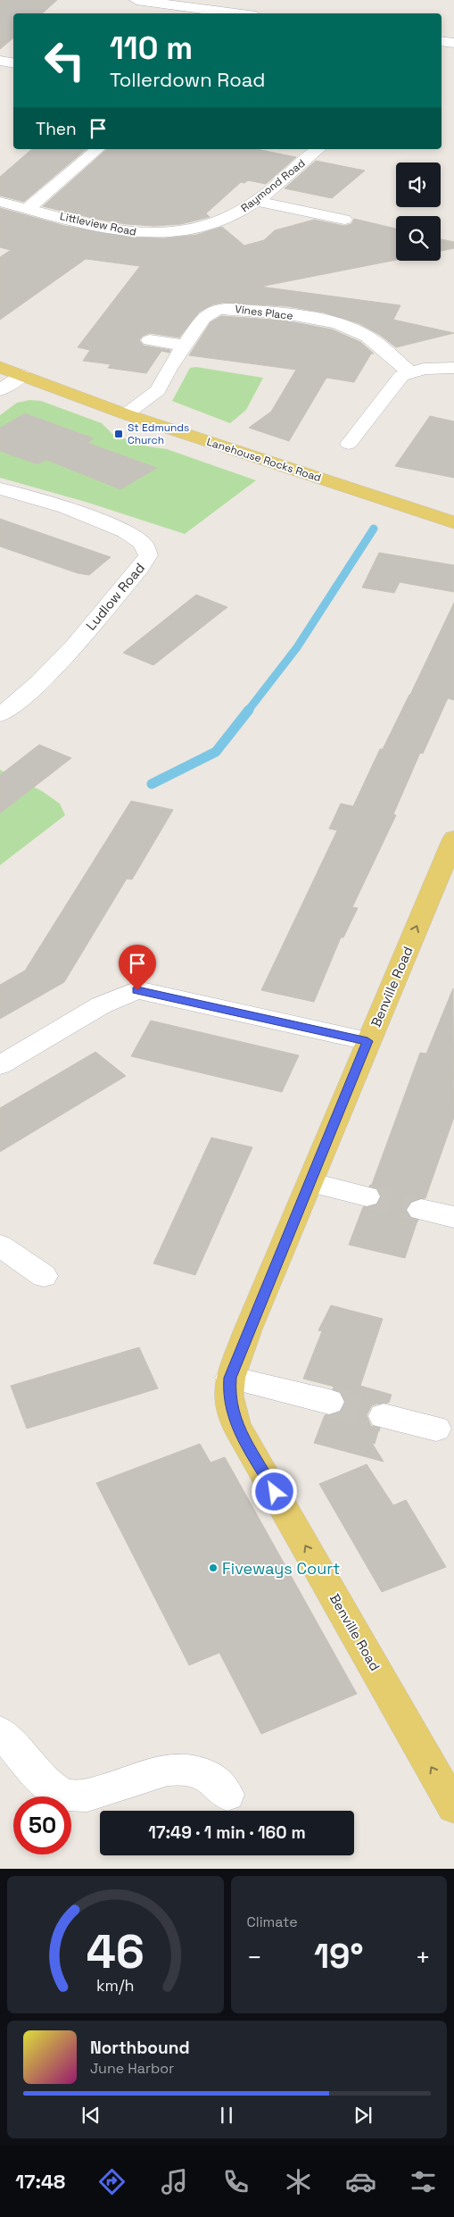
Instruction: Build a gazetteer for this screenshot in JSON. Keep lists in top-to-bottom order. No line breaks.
{"streets":{"main road":["Lanehouse Rocks Road","Benville Road"],"street":["Raymond Road","Littleview Road","Vines Place","Ludlow Road"]},"crossings":[["Raymond Road","Littleview Road"],["Vines Place","Lanehouse Rocks Road"]],"one_way":["Benville Road"],"places":{"transit":["St Edmunds Church"],"other":["Fiveways Court"]},"page":{"turn":["110 m","Tollerdown Road"],"then":"Then","limit":"50","trip":"17:49 · 1 min · 160 m","tile":"Climate","heat":["−","19°","+"],"song":["Northbound","June Harbor"],"tabs":"17:48","gauge":["46","km/h"]}}
